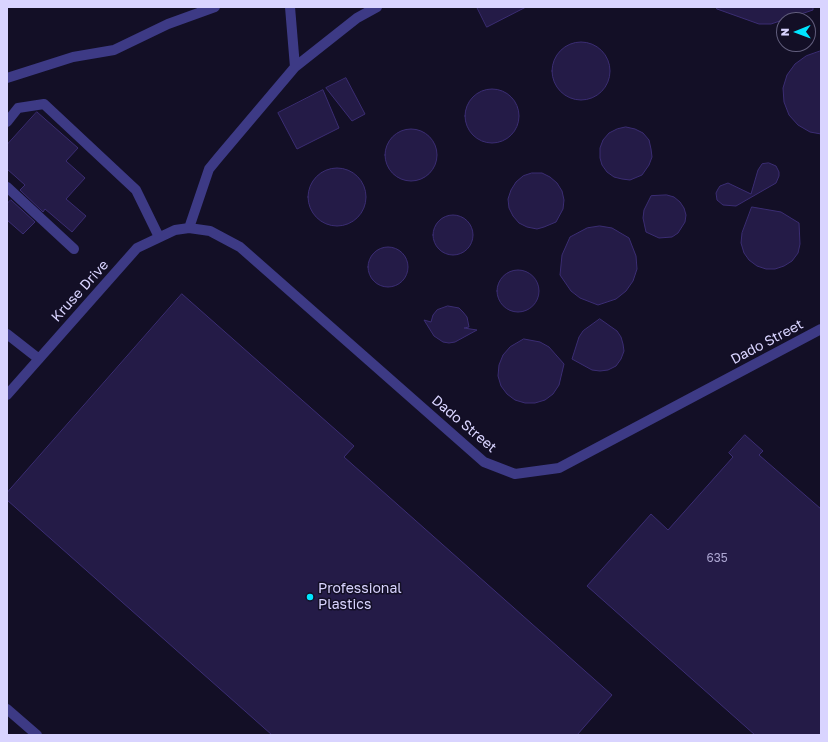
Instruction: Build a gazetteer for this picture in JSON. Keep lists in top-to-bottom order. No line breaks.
{"streets":{"street":["Kruse Drive","Dado Street"]},"crossings":[["Kruse Drive","Dado Street"]],"places":["Professional Plastics"],"house_numbers":["635"],"north":"left"}
